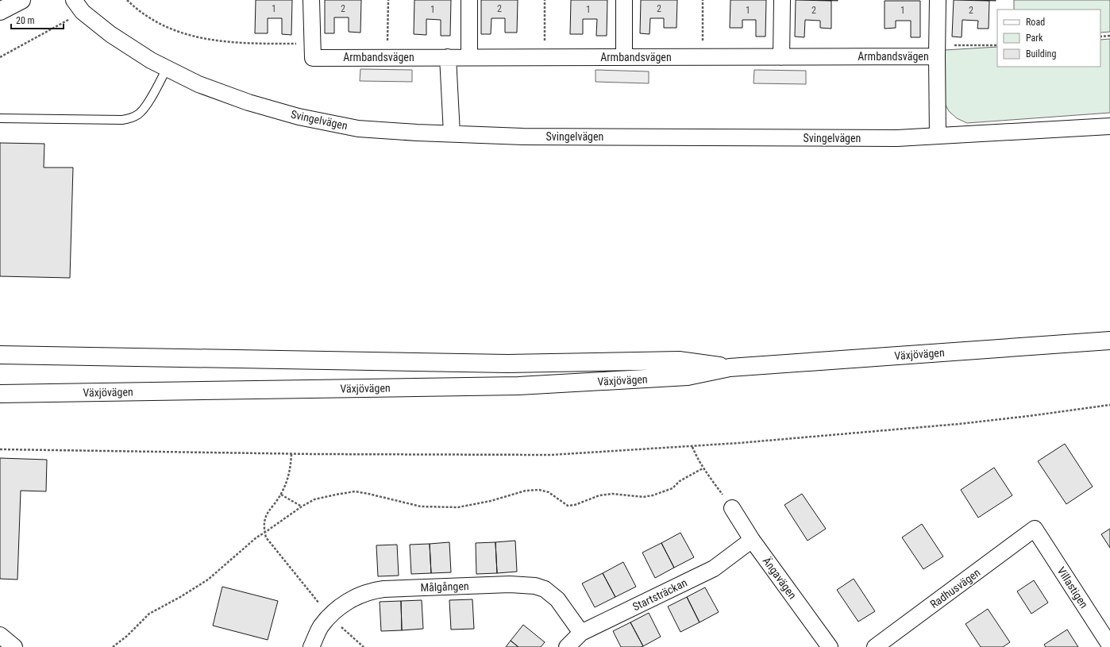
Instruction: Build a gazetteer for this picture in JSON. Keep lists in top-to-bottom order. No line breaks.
{"streets":{"main road":["Växjövägen"],"street":["Armbandsvägen","Svingelvägen","Ängavägen","Målgången","Villastigen","Radhusvägen","Startsträckan"]},"crossings":[["Armbandsvägen","Svingelvägen"],["Ängavägen","Startsträckan"],["Målgången","Startsträckan"],["Villastigen","Radhusvägen"]],"house_numbers":["1","2","2","2","1","1","1","2","1","2"],"legend":["Road","Park","Building"],"scale_bar":"20 m"}
